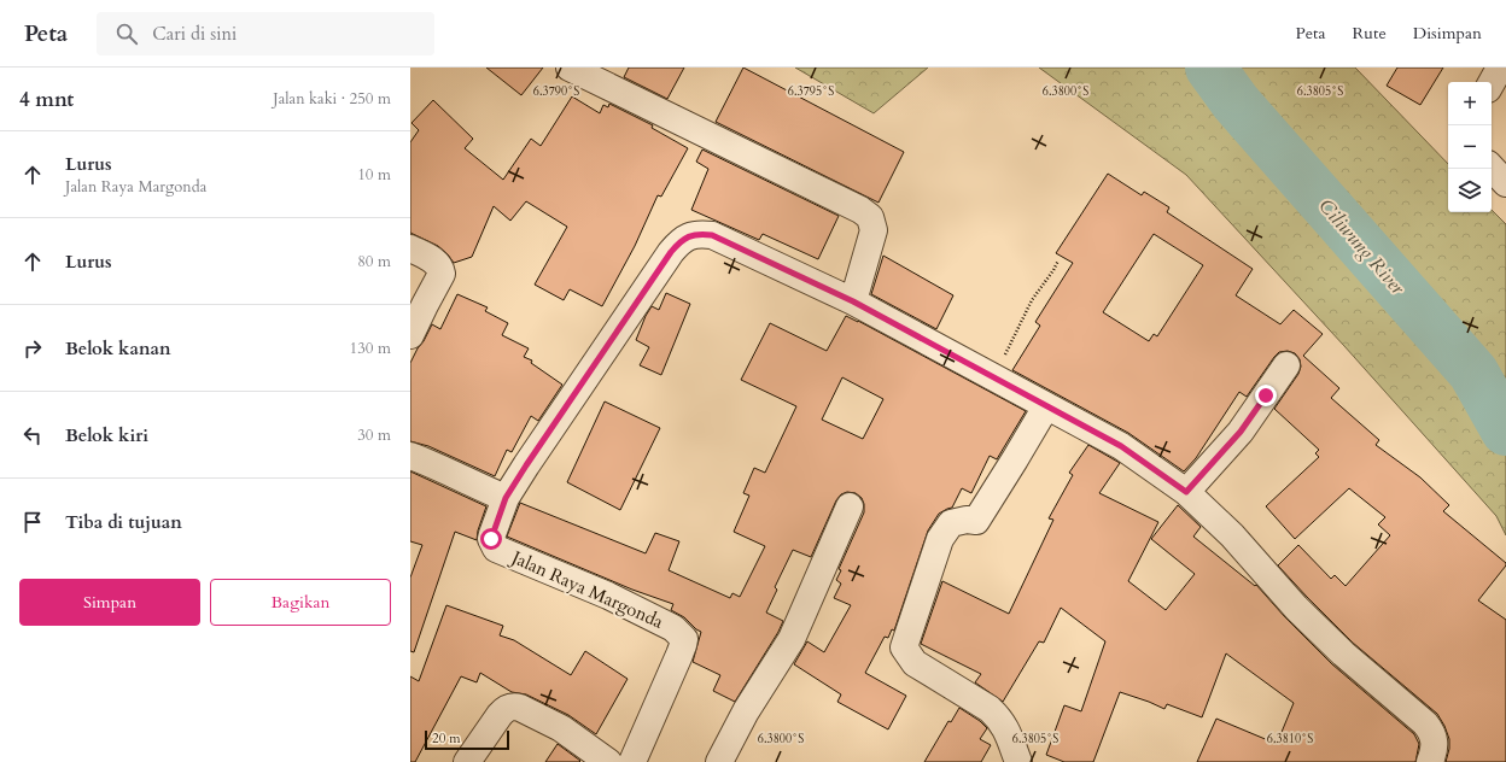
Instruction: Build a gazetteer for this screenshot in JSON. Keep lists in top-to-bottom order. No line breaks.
{"streets":{"street":["Jalan Raya Margonda"]},"water":["Ciliwung River"],"scale_bar":"20 m","page":{"header":"Peta","search":"Cari di sini","nav":["Peta","Rute","Disimpan"],"heading":["4 mnt","Jalan kaki · 250 m"],"map_buttons":["+","−"],"list":[["Lurus","Jalan Raya Margonda","10 m"],["Lurus","80 m"],["Belok kanan","130 m"],["Belok kiri","30 m"],"Tiba di tujuan"],"buttons":["Simpan","Bagikan"],"scale":"20 m"},"coordinates":["6.3790°S","6.3795°S","6.3800°S","6.3805°S","6.3810°S"]}
